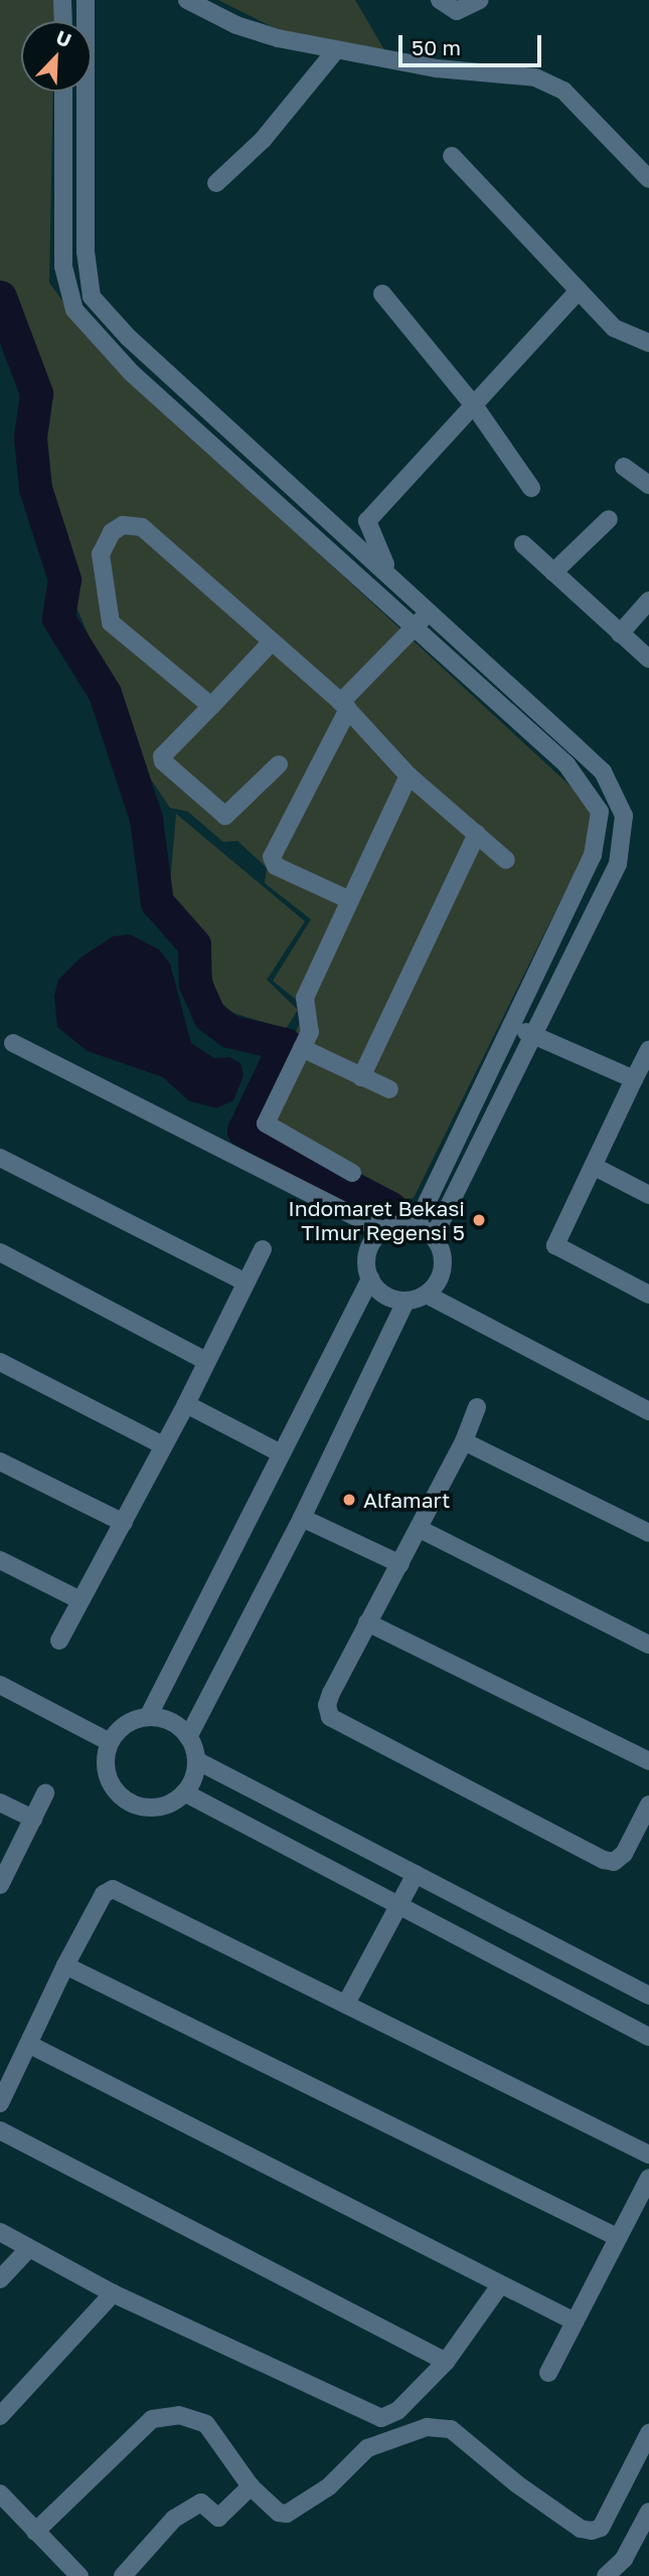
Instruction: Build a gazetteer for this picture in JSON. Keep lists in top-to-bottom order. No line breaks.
{"places":["Indomaret Bekasi TImur Regensi 5","Alfamart"],"scale_bar":"50 m","north":"top right"}
